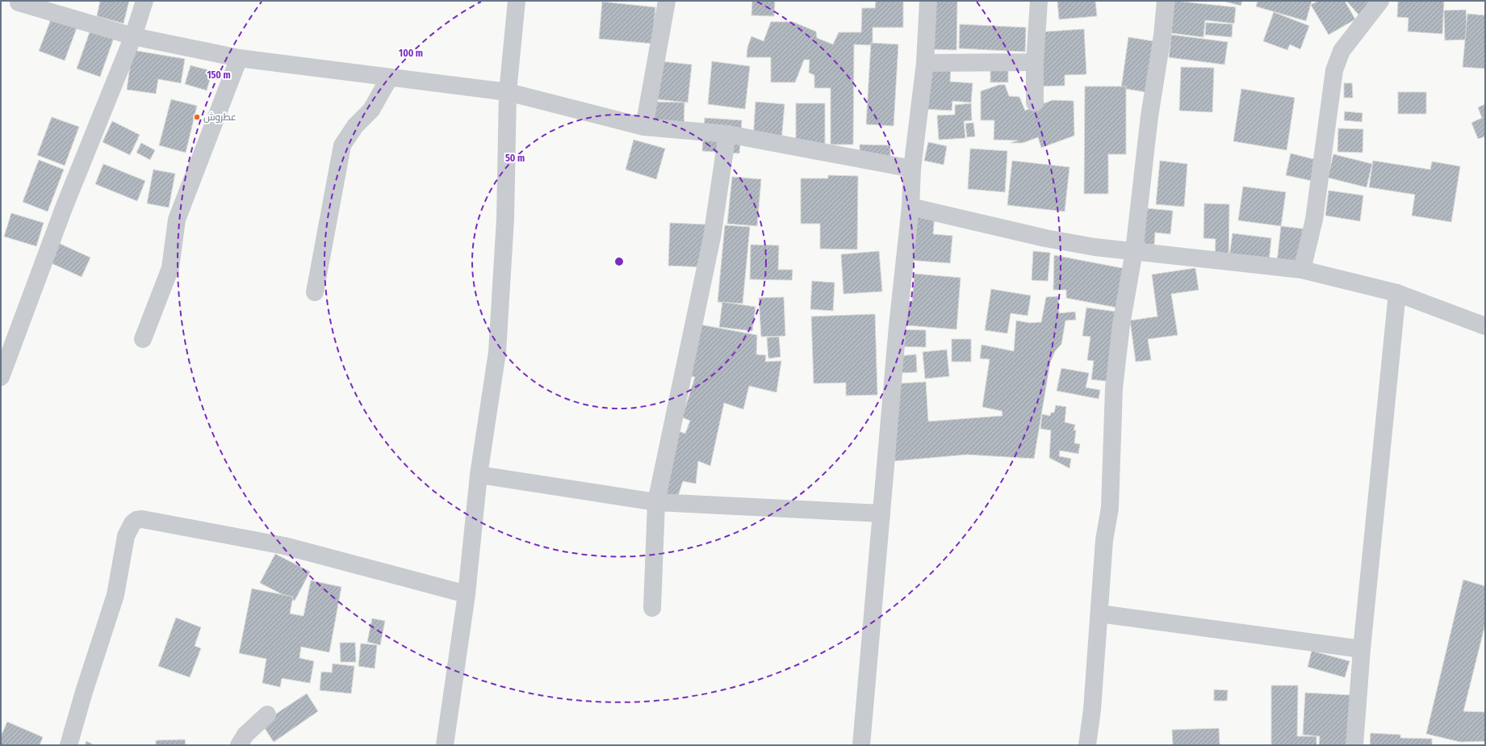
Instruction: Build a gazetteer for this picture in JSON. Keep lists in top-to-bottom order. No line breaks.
{"places":["عطروش"],"rings":["100 m","150 m","50 m"]}
